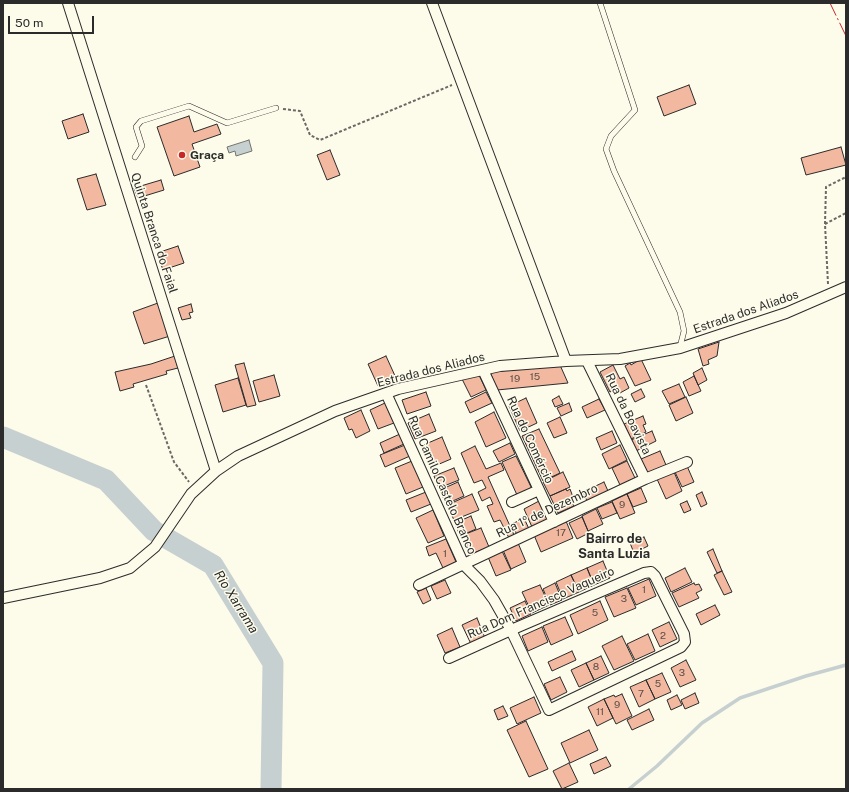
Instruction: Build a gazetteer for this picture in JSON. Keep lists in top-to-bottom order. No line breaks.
{"streets":{"street":["Quinta Branca do Faial","Estrada dos Aliados","Rua da Boavista","Rua do Comércio","Rua Camilo Castelo Branco","Rua 1º de Dezembro","Rua Dom Francisco Vaqueiro"]},"crossings":[["Quinta Branca do Faial","Estrada dos Aliados"],["Estrada dos Aliados","Rua da Boavista"],["Estrada dos Aliados","Rua do Comércio"],["Estrada dos Aliados","Rua Camilo Castelo Branco"],["Rua da Boavista","Rua 1º de Dezembro"],["Rua do Comércio","Rua 1º de Dezembro"],["Rua Camilo Castelo Branco","Rua 1º de Dezembro"],["Rua Camilo Castelo Branco","Rua Dom Francisco Vaqueiro"]],"districts":["Bairro de Santa Luzia"],"water":["Rio Xarrama"],"places":["Graça"],"house_numbers":["15","19","9","17","1","1","3","5","2","8","3","5","7","9","11"],"scale_bar":"50 m"}
